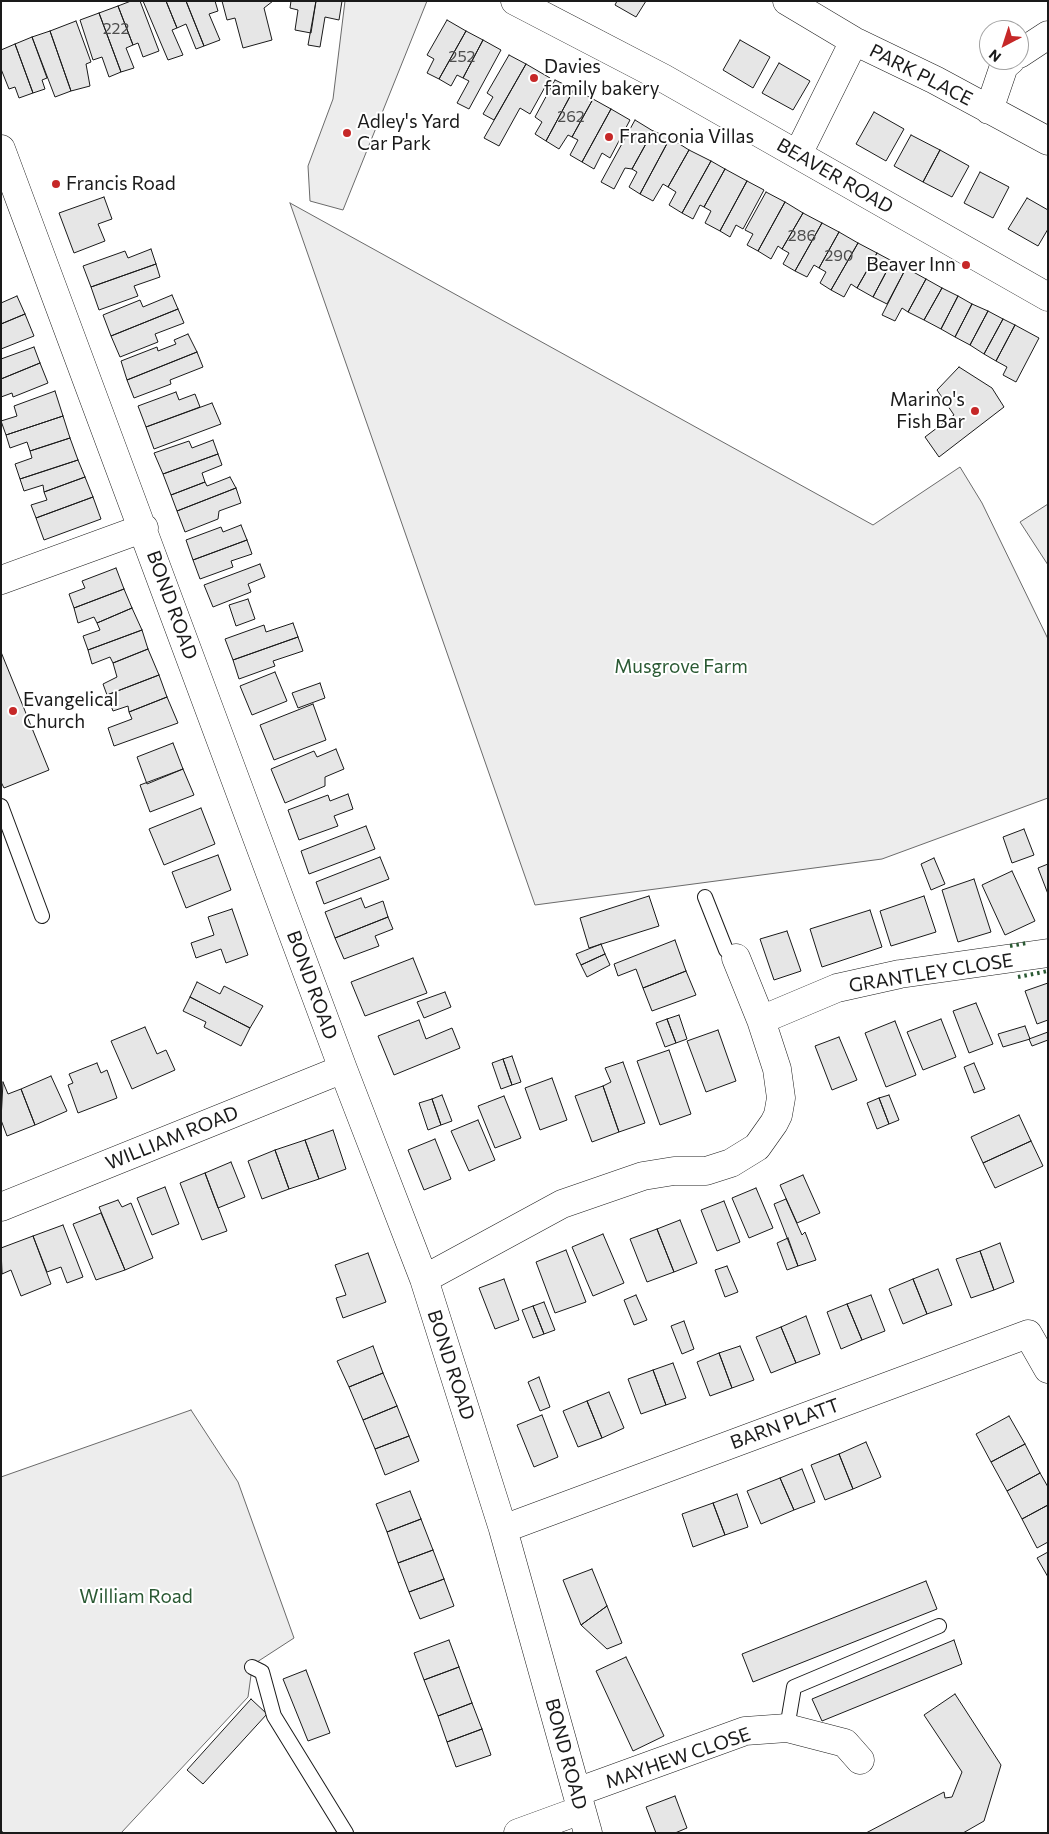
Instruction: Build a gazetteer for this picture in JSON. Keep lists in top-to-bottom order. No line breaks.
{"streets":{"street":["PARK PLACE","BEAVER ROAD","BOND ROAD","GRANTLEY CLOSE","WILLIAM ROAD","BARN PLATT","MAYHEW CLOSE"]},"crossings":[["PARK PLACE","BEAVER ROAD"],["BOND ROAD","WILLIAM ROAD"],["BOND ROAD","BARN PLATT"],["BOND ROAD","MAYHEW CLOSE"]],"parks":["Musgrove Farm","William Road"],"places":["Davies family bakery","Adley's Yard Car Park","Franconia Villas","Francis Road","Beaver Inn","Marino's Fish Bar","Evangelical Church"],"house_numbers":["222","252","262","286","290"],"north":"bottom left"}
